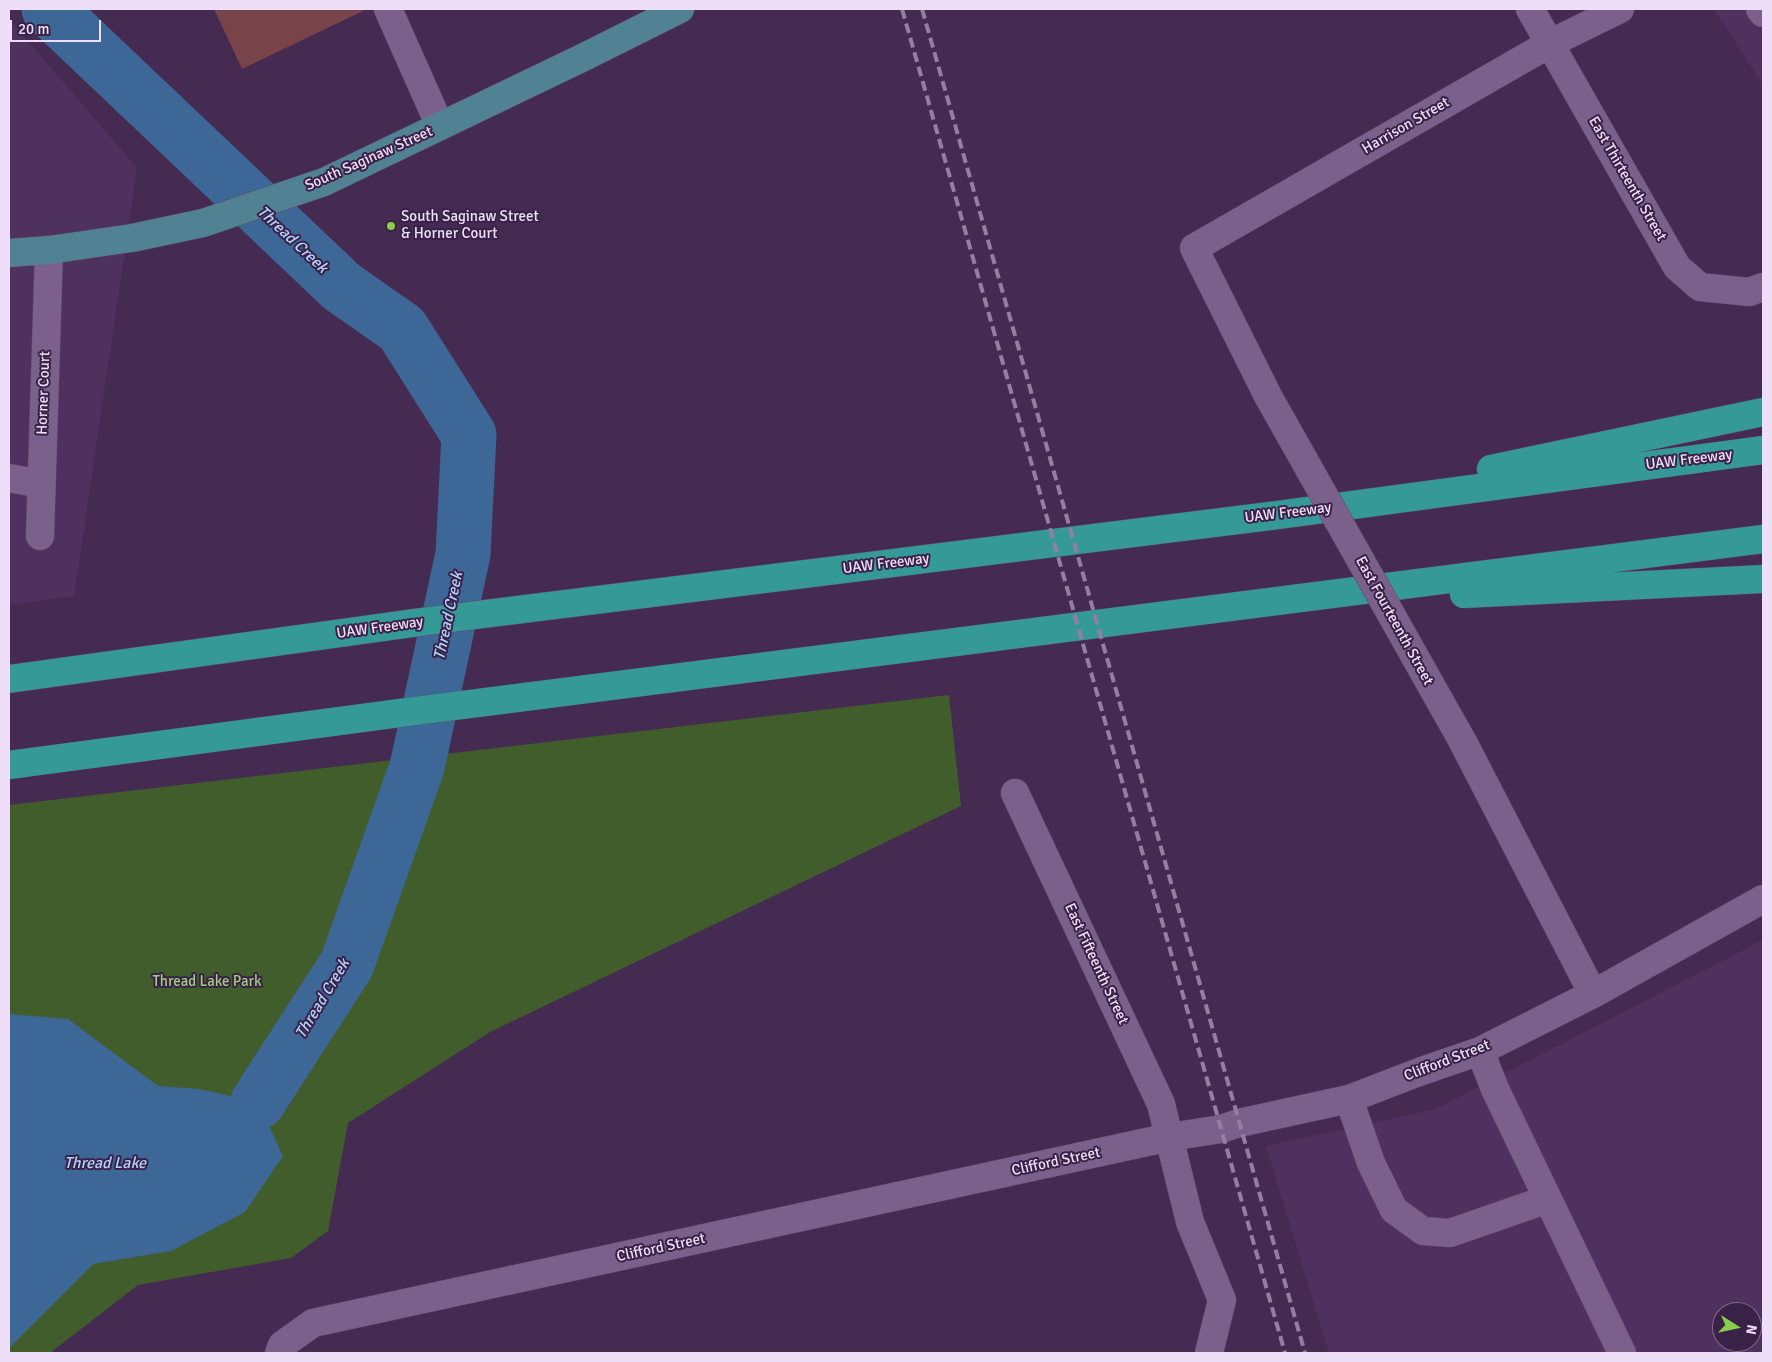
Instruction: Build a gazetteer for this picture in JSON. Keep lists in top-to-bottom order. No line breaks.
{"streets":{"highway":["UAW Freeway"],"main road":["South Saginaw Street"],"street":["Harrison Street","East Thirteenth Street","Horner Court","East Fourteenth Street","East Fifteenth Street","Clifford Street"]},"crossings":[["Harrison Street","East Thirteenth Street"],["Harrison Street","East Fourteenth Street"],["South Saginaw Street","Horner Court"],["East Fourteenth Street","Clifford Street"],["East Fifteenth Street","Clifford Street"]],"water":["Thread Creek","Thread Lake"],"parks":["Thread Lake Park"],"places":["South Saginaw Street & Horner Court"],"scale_bar":"20 m","north":"right"}
